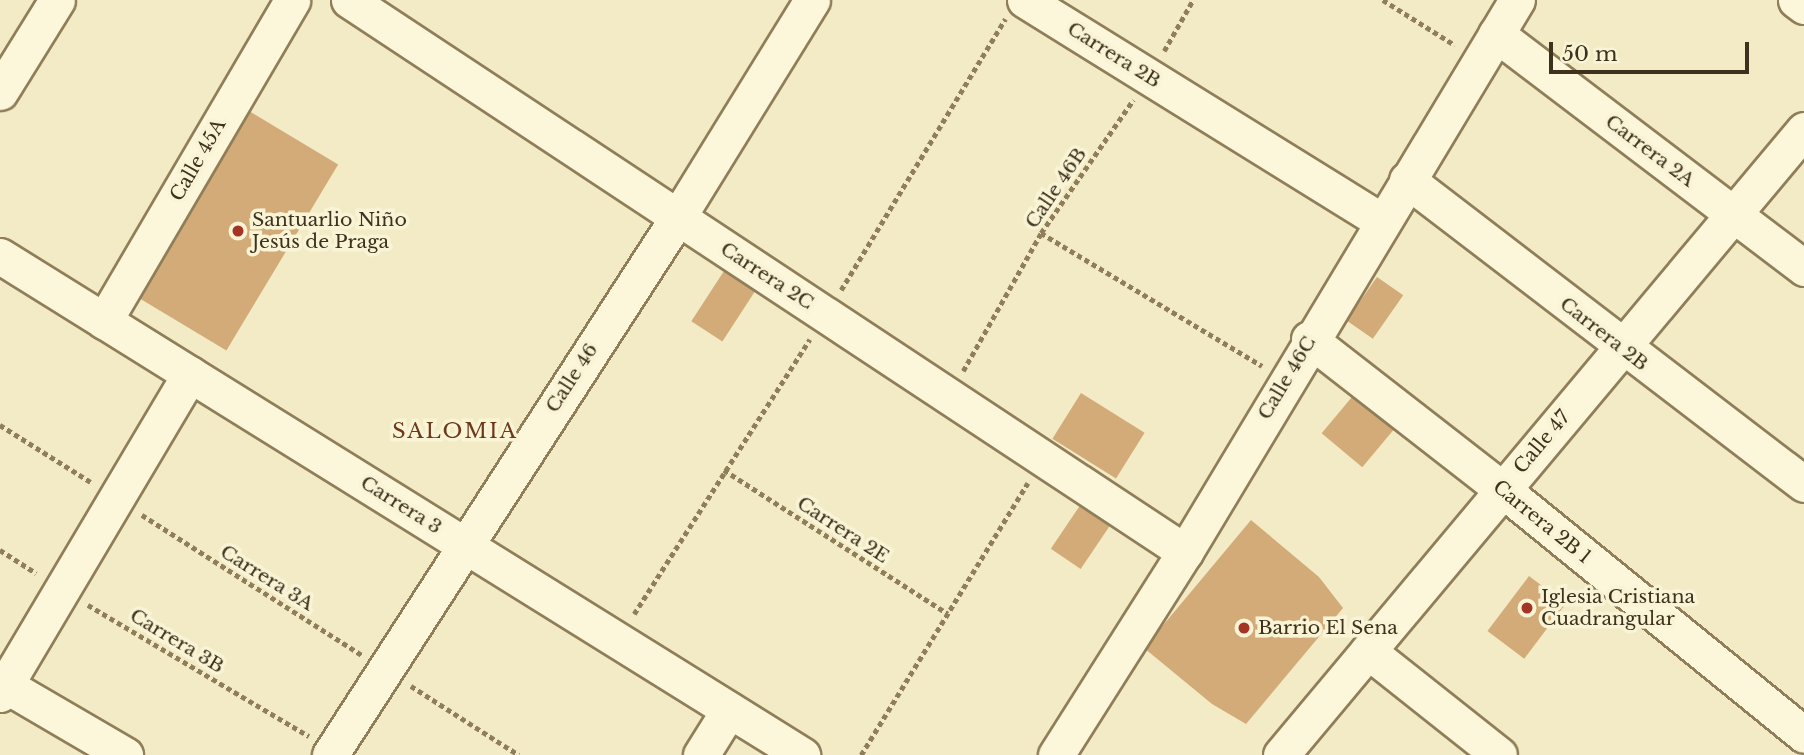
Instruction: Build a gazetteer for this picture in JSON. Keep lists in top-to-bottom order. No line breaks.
{"streets":{"street":["Carrera 2B","Carrera 2A","Calle 45A","Carrera 2C","Calle 46","Calle 46C","Calle 47","Carrera 3","Carrera 2B 1"],"path":["Calle 46B","Carrera 2E","Carrera 3A","Carrera 3B"]},"crossings":[["Carrera 2B","Calle 46B"],["Carrera 2B","Calle 46C"],["Carrera 2B","Calle 47"],["Carrera 2A","Calle 46C"],["Carrera 2A","Calle 47"],["Calle 45A","Carrera 3"],["Calle 46B","Carrera 2C"],["Carrera 2C","Calle 46"],["Carrera 2C","Calle 46C"],["Calle 46","Carrera 3"],["Calle 46","Carrera 3A"],["Calle 46","Carrera 3B"],["Calle 46C","Carrera 2B 1"],["Calle 47","Carrera 2B 1"]],"districts":["SALOMIA"],"places":["Santuarlio Niño Jesús de Praga","Iglesia Cristiana Cuadrangular","Barrio El Sena"],"scale_bar":"50 m"}
